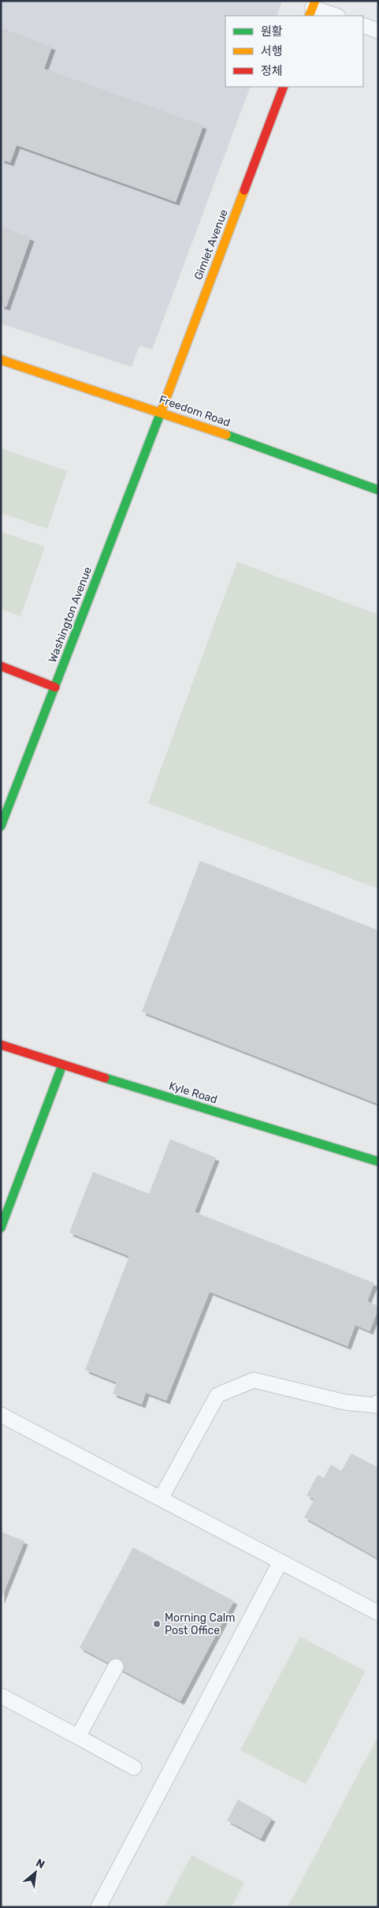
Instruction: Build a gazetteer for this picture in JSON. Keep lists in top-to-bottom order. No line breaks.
{"streets":{"street":["Gimlet Avenue","Freedom Road","Washington Avenue","Kyle Road"]},"crossings":[["Gimlet Avenue","Freedom Road"],["Gimlet Avenue","Washington Avenue"],["Freedom Road","Washington Avenue"]],"places":["Morning Calm Post Office"],"legend":["원활","서행","정체"],"north":"top right"}
